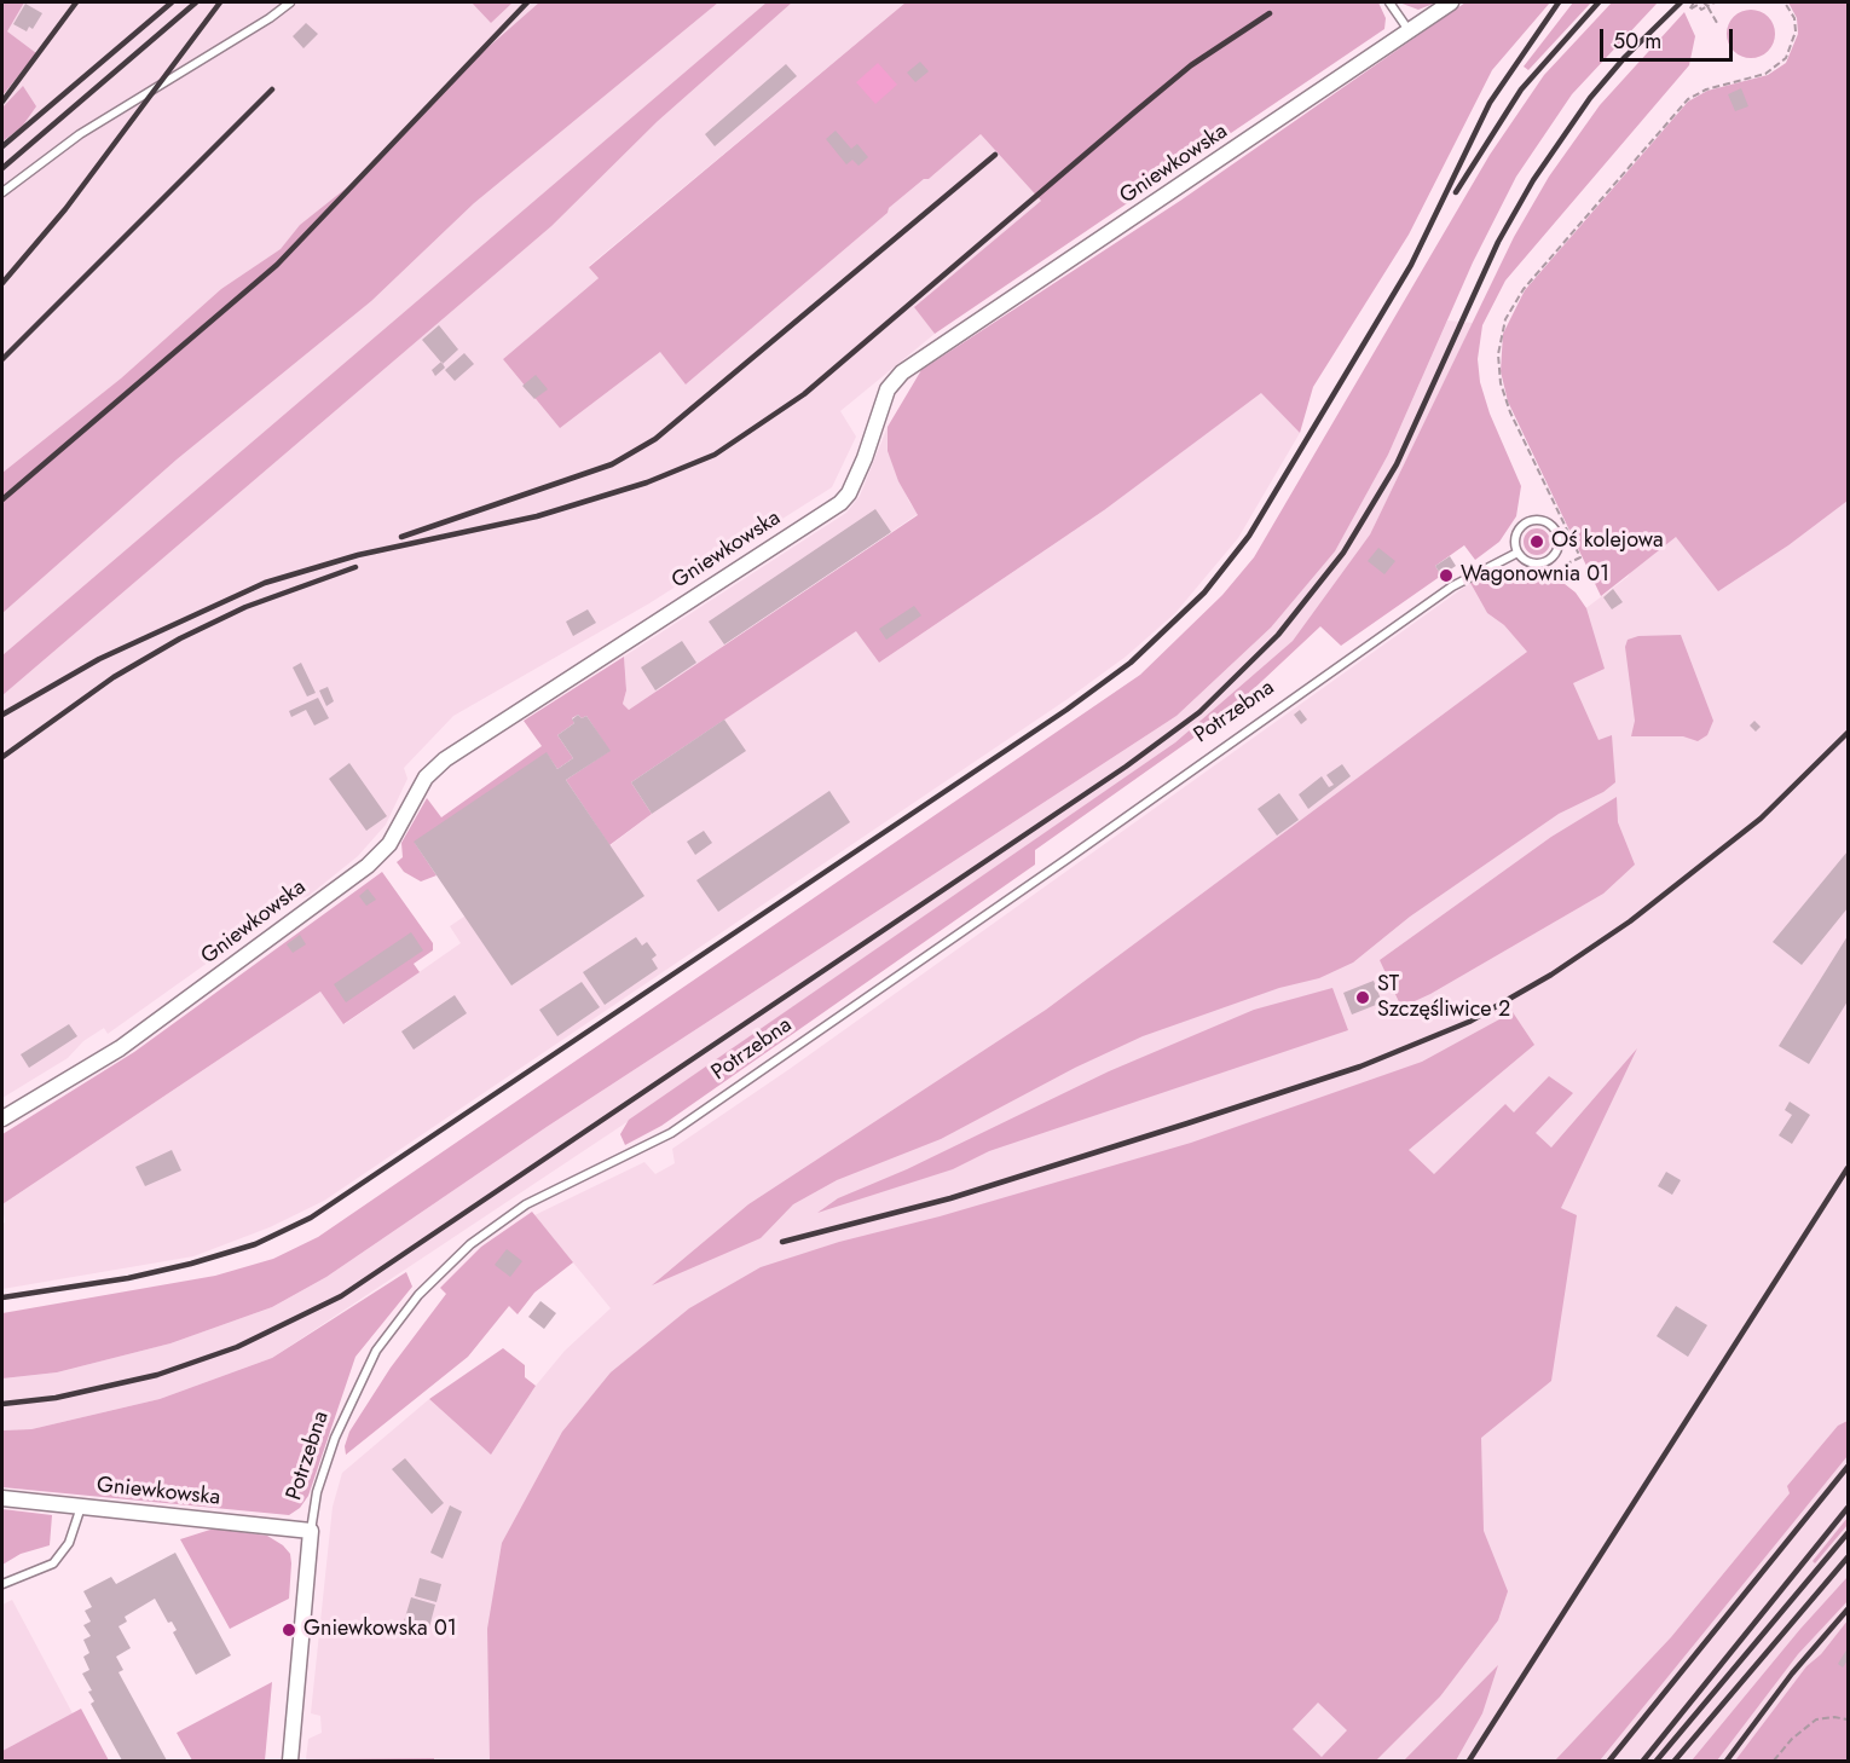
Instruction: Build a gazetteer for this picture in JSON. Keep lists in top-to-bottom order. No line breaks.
{"streets":{"street":["Gniewkowska","Potrzebna"]},"crossings":[["Gniewkowska","Potrzebna"]],"places":["Oś kolejowa","Wagonownia 01","ST Szczęśliwice 2","Gniewkowska 01"],"scale_bar":"50 m"}
